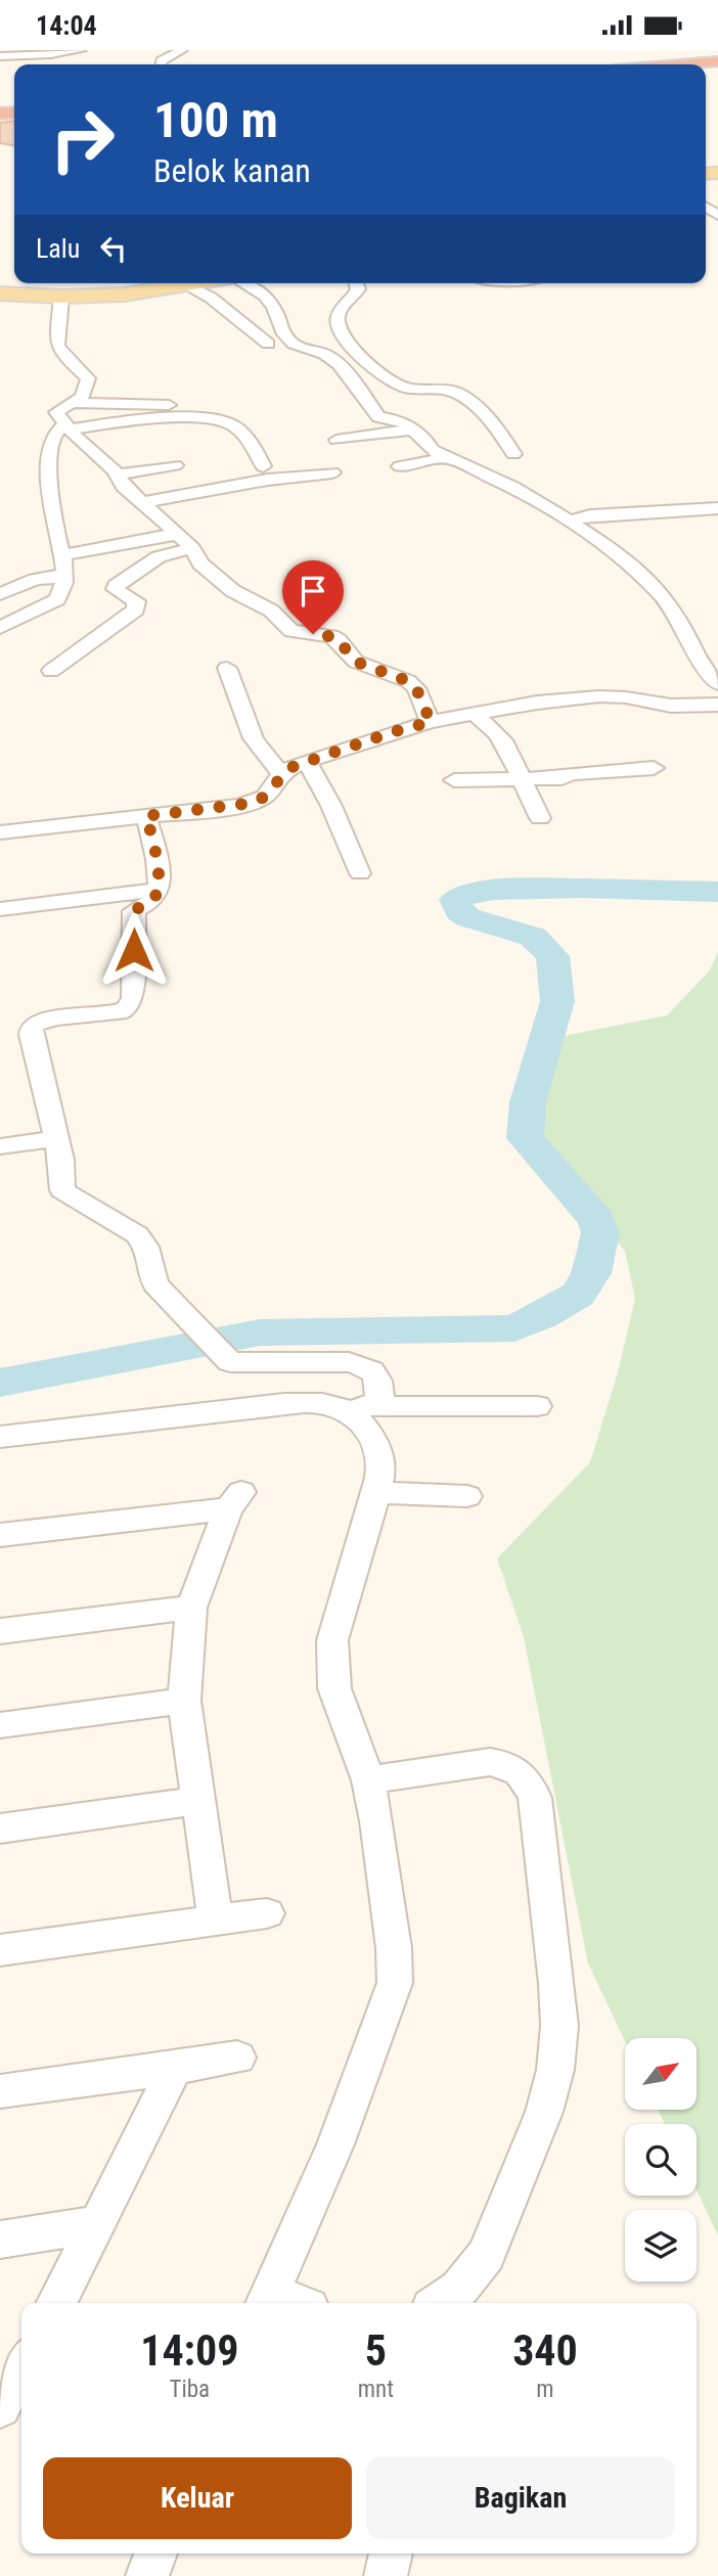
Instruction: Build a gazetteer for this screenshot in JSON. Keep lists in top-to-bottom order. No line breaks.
{"north":"top right","page":{"status":"14:04","turn":["100 m","Belok kanan"],"then":"Lalu","eta":["14:09","Tiba","5","mnt","340","m"],"buttons":["Keluar","Bagikan"]}}
